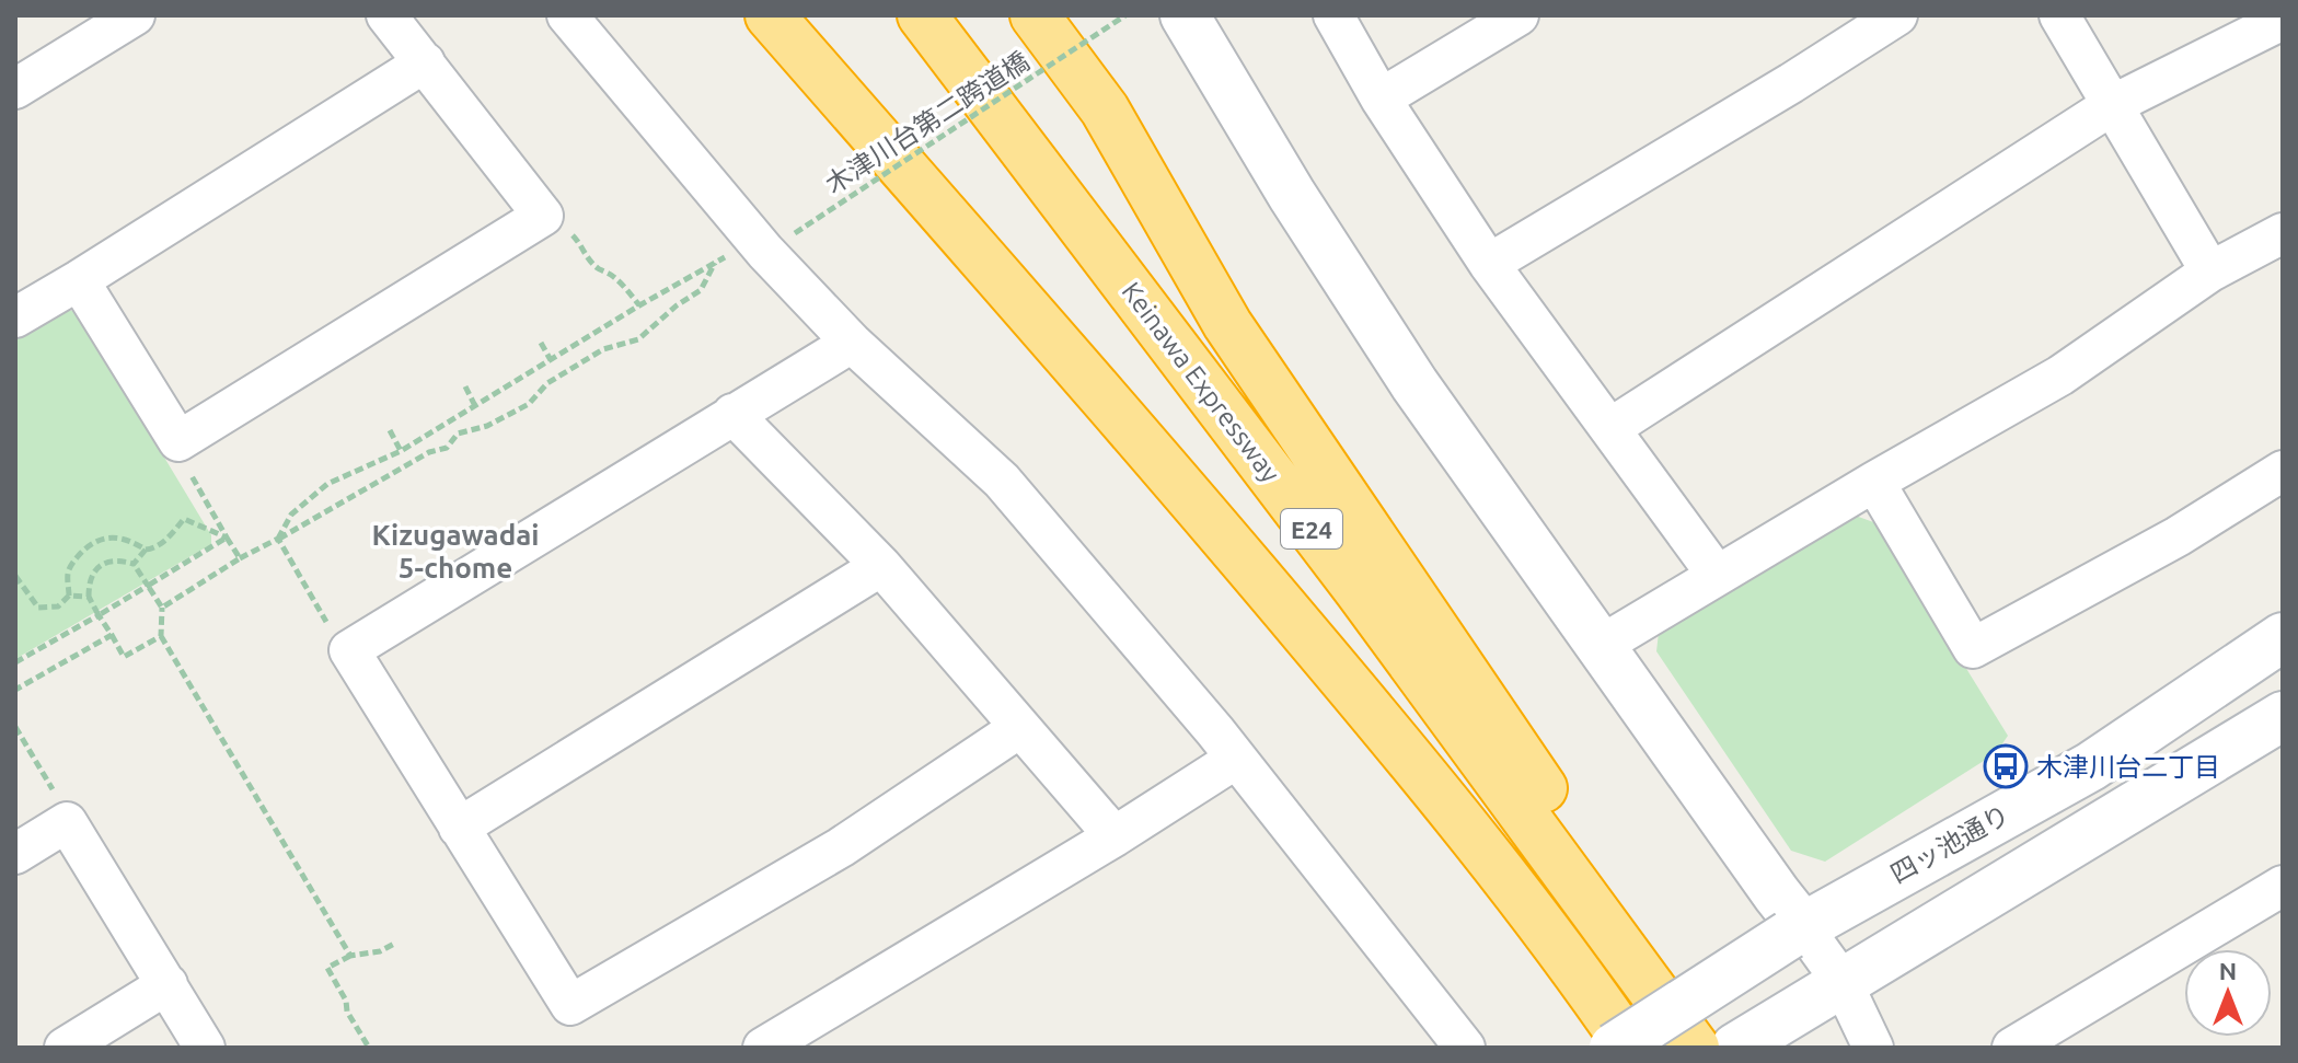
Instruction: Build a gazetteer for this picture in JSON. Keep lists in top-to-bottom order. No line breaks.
{"streets":{"highway":["Keinawa Expressway","E24"],"main road":["四ッ池通り"],"path":["木津川台第二跨道橋"]},"districts":["Kizugawadai 5-chome"],"places":{"bus stop":["木津川台二丁目"]},"north":"top"}
